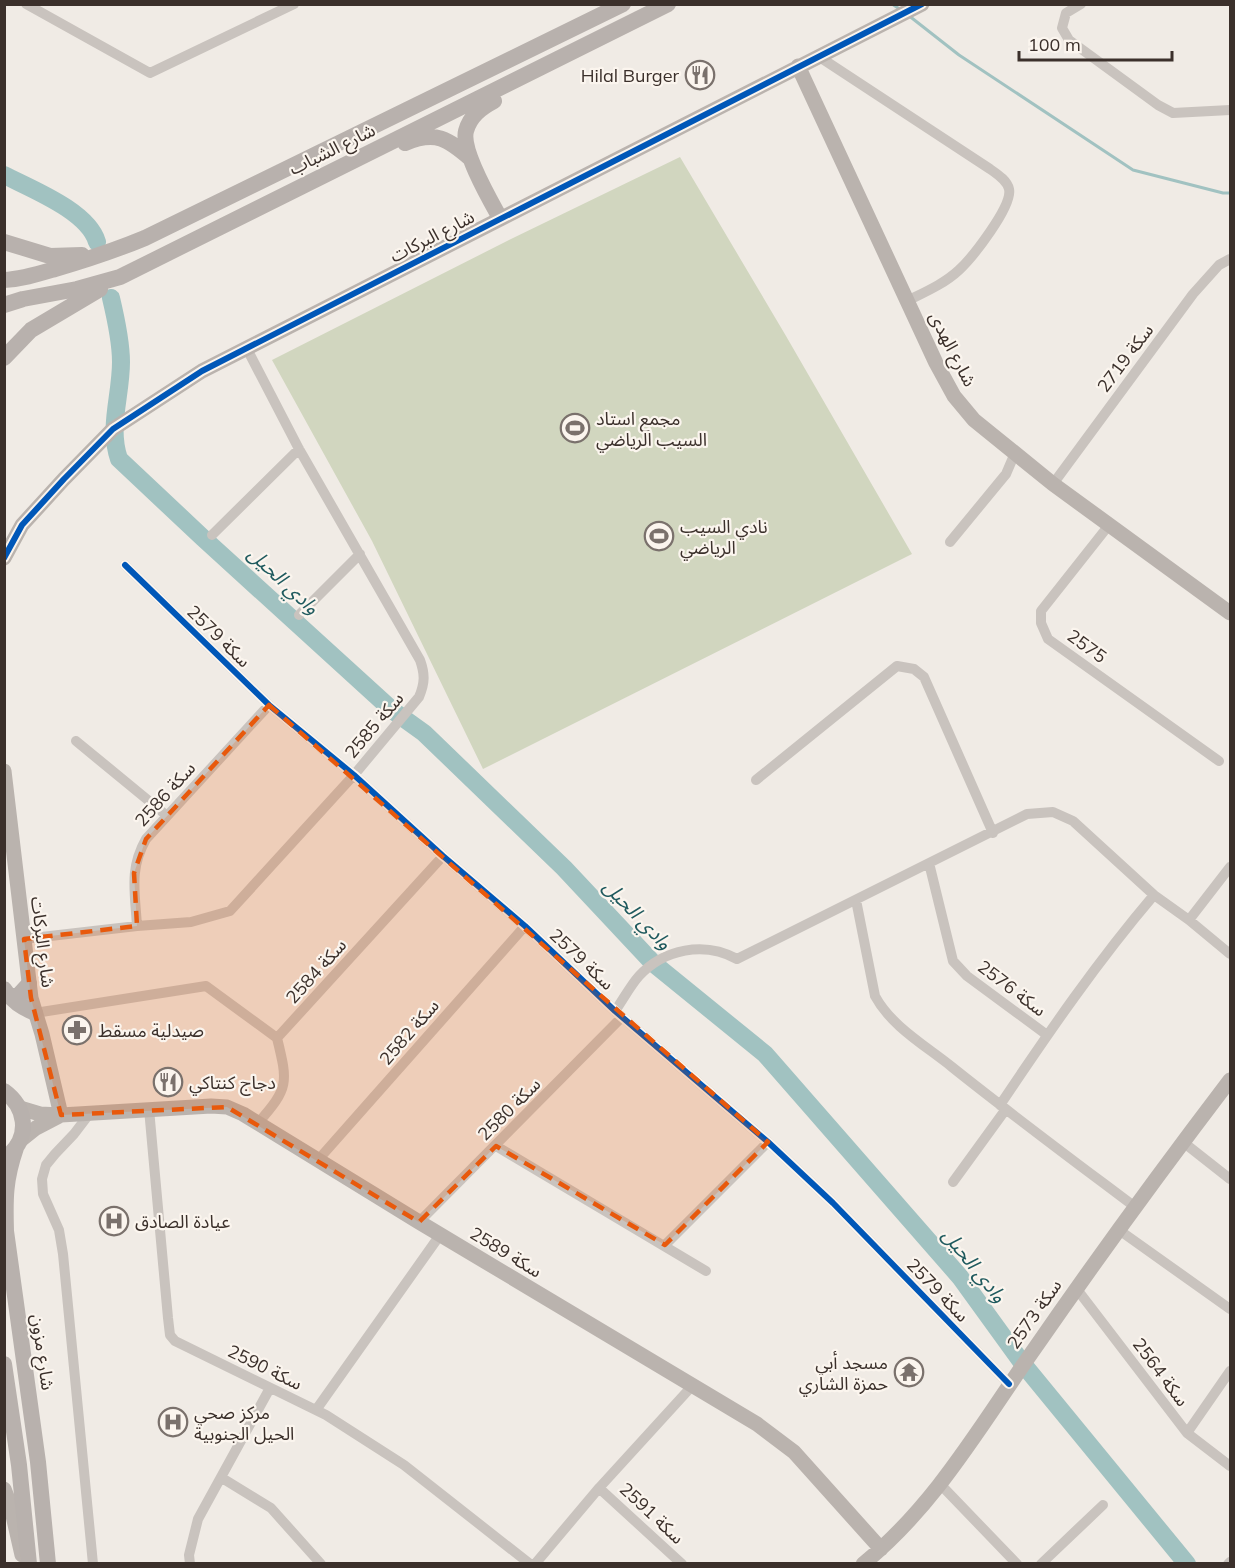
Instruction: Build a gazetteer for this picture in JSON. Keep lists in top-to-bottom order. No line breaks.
{"streets":{"main road":["شارع الشباب","شارع مزون"],"street":["شارع البركات","شارع الهدى","سكة 2719","سكة 2579","2575","سكة 2585","سكة 2586","سكة 2584","سكة 2576","سكة 2582","سكة 2580","سكة 2589","سكة 2573","سكة 2590","سكة 2564","سكة 2591"]},"crossings":[["شارع البركات","شارع الهدى"],["شارع البركات","سكة 2585"],["شارع البركات","سكة 2589"],["شارع الهدى","سكة 2719"],["شارع الهدى","2575"],["سكة 2579","سكة 2585"],["سكة 2579","سكة 2586"],["سكة 2579","سكة 2584"],["سكة 2579","سكة 2582"],["سكة 2579","سكة 2580"],["سكة 2579","سكة 2573"],["سكة 2585","سكة 2586"],["سكة 2576","سكة 2580"],["سكة 2582","سكة 2589"],["سكة 2580","سكة 2589"],["سكة 2589","سكة 2573"],["سكة 2589","شارع مزون"],["سكة 2589","سكة 2590"],["سكة 2573","سكة 2564"]],"water":["وادي الحيل"],"places":{"restaurant":["Hilal Burger","دجاج كنتاكي"],"sports":["مجمع استاد السيب الرياضي","نادي السيب الرياضي"],"pharmacy":["صيدلية مسقط"],"hospital":["عيادة الصادق","مركز صحي الحيل الجنوبية"],"temple":["مسجد أبي حمزة الشاري"]},"scale_bar":"100 m"}
